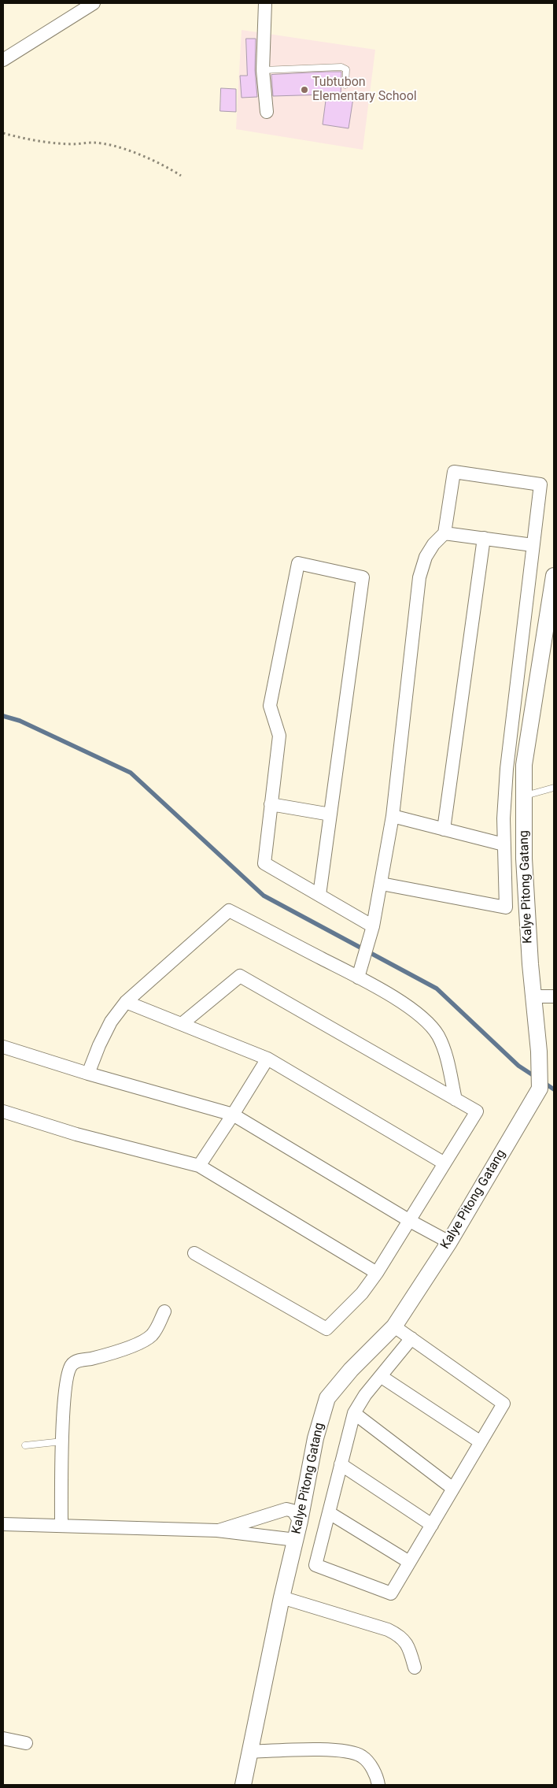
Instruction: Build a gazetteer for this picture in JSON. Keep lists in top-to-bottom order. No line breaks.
{"streets":{"street":["Kalye Pitong Gatang"]},"places":["Tubtubon Elementary School"]}
